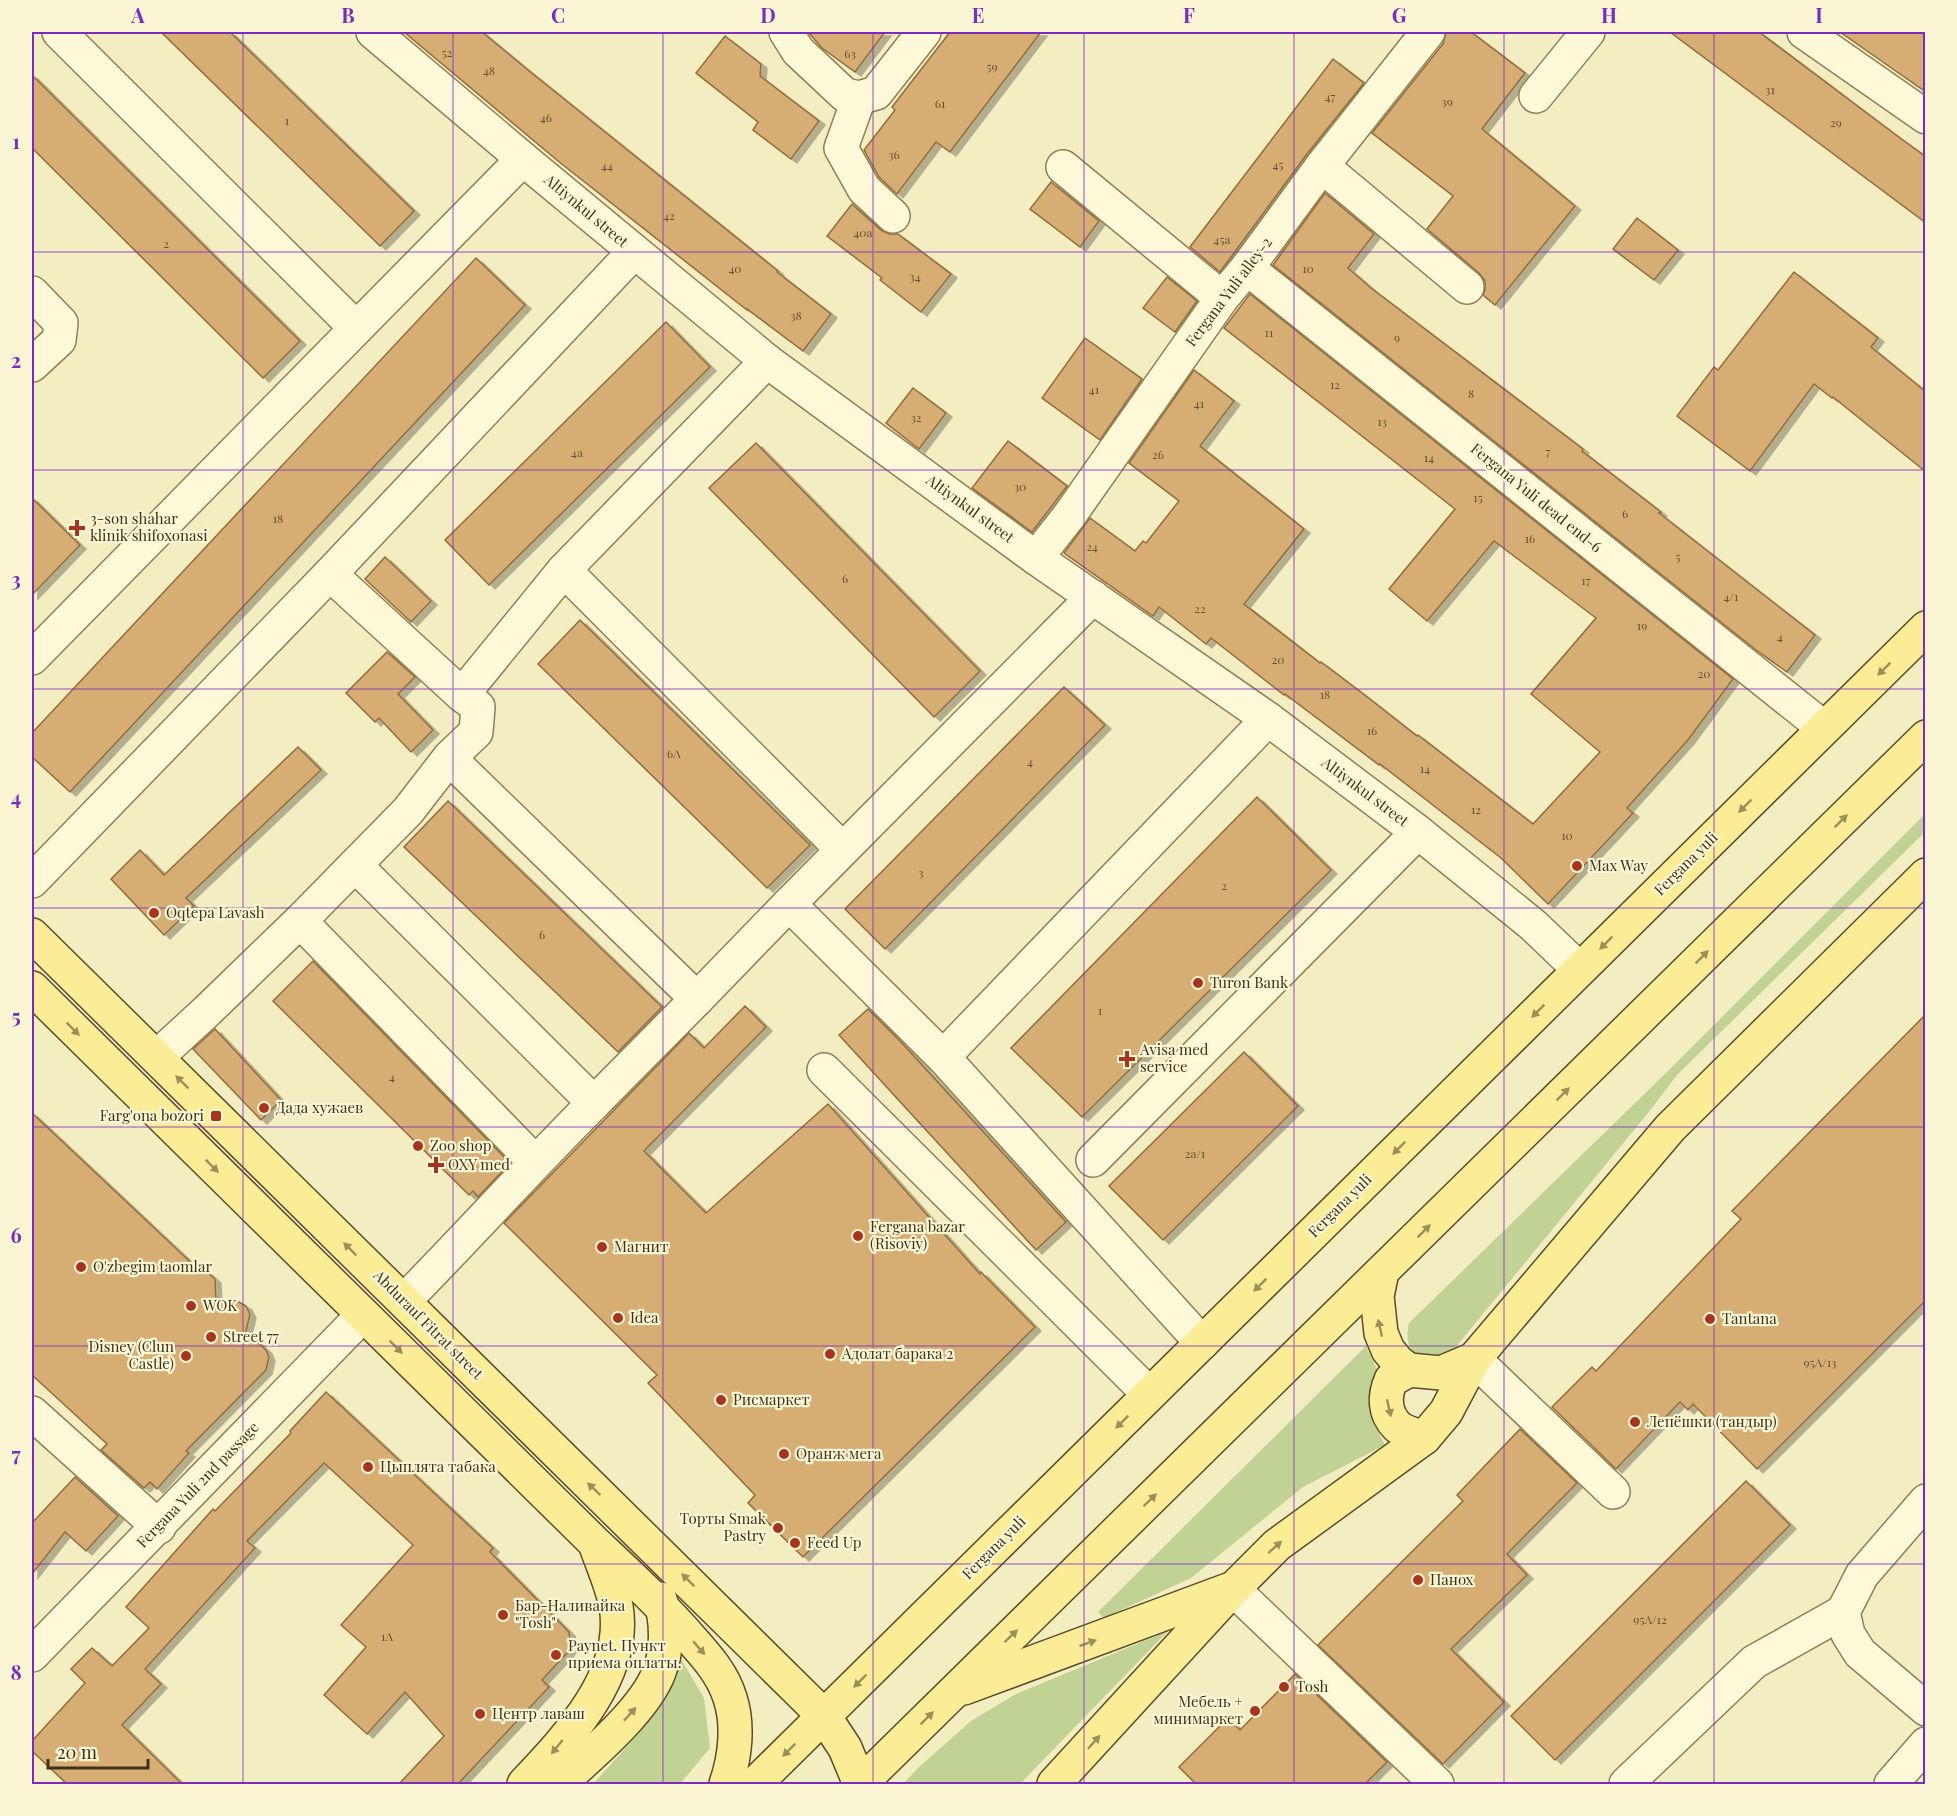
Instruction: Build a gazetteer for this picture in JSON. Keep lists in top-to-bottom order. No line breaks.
{"streets":{"main road":["Fergana yuli","Abdurauf Fitrat street"],"street":["Altiynkul street","Fergana Yuli alley-2","Fergana Yuli dead end-6","Fergana Yuli 2nd passage"]},"crossings":[["Altiynkul street","Fergana Yuli alley-2"],["Altiynkul street","Fergana yuli"],["Fergana Yuli alley-2","Fergana Yuli dead end-6"],["Fergana Yuli dead end-6","Fergana yuli"],["Fergana yuli","Abdurauf Fitrat street"]],"places":{"health":["3-son shahar klinik shifoxonasi","Avisa med service","OXY med"],"other":["Max Way","Oqtepa Lavash","Turon Bank","Дада хужаев","Zoo shop","Fergana bazar (Risoviy)","Магнит","O'zbegim taomlar","WOK","Idea","Tantana","Street 77","Адолат барака 2","Disney (Clun Castle)","Рисмаркет","Лепёшки (тандыр)","Оранж мега","Цыплята табака","Торты Smak Pastry","Feed Up","Панох","Бар-Наливайка \"Tosh\"","Paynet. Пункт приема оплаты.","Tosh","Мебель + минимаркет","Центр лаваш"],"transit":["Farg'ona bozori"]},"house_numbers":["52","63","59","48","31","47","39","61","46","1","29","36","45","44","42","40a","45a","2","40","10","34","38","11","9","12","41","8","41","32","13","7","4а","26","14","30","15","6","18","16","24","5","6","17","4/1","22","19","4","20","20","18","16","6A","4","14","12","10","3","2","6","1","4","2a/1","95A/13","95A/12","1A"],"scale_bar":"20 m","grid":{"columns":["A","B","C","D","E","F","G","H","I"],"rows":["1","2","3","4","5","6","7","8"]}}
